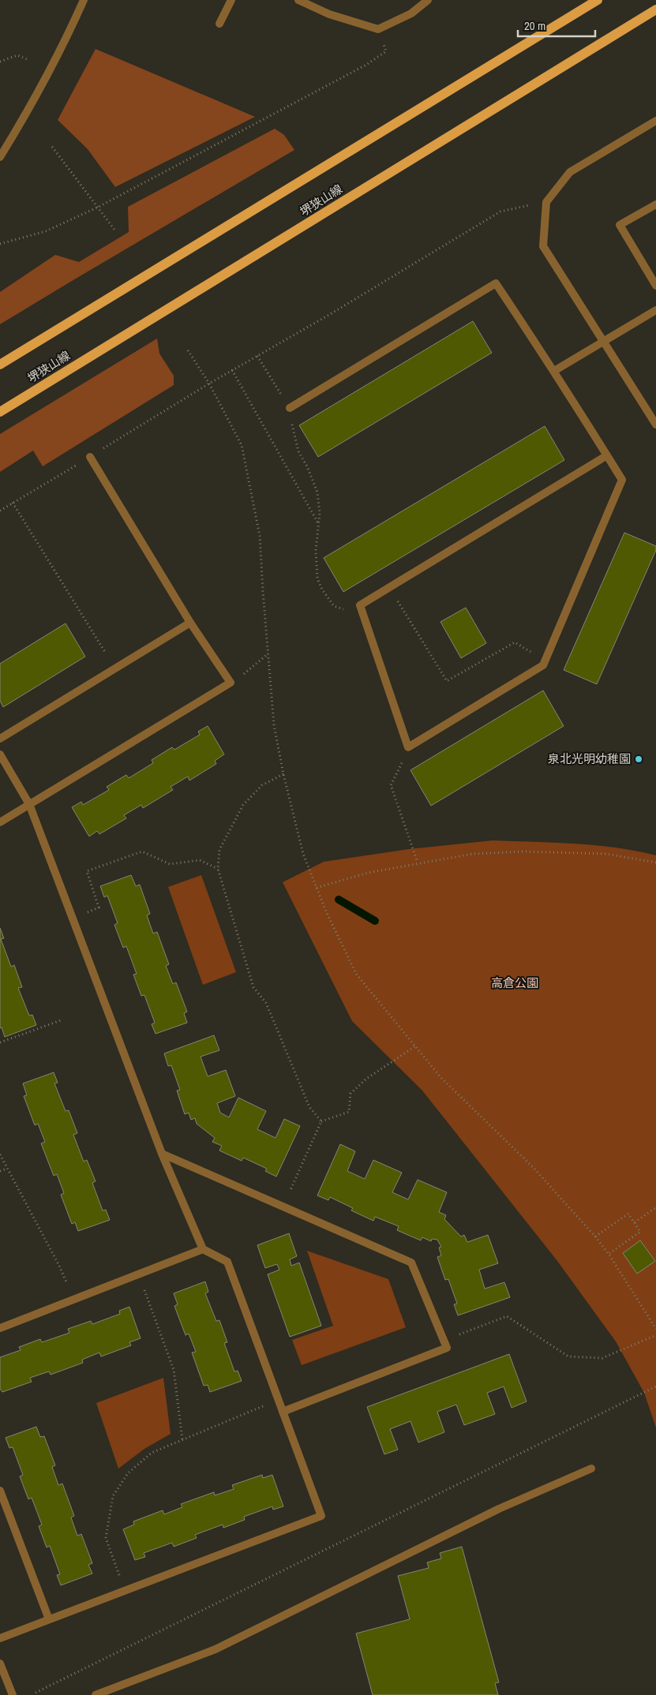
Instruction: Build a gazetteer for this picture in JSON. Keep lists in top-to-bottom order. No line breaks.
{"streets":{"main road":["堺狭山線"]},"parks":["高倉公園"],"places":["泉北光明幼稚園"],"scale_bar":"20 m"}
